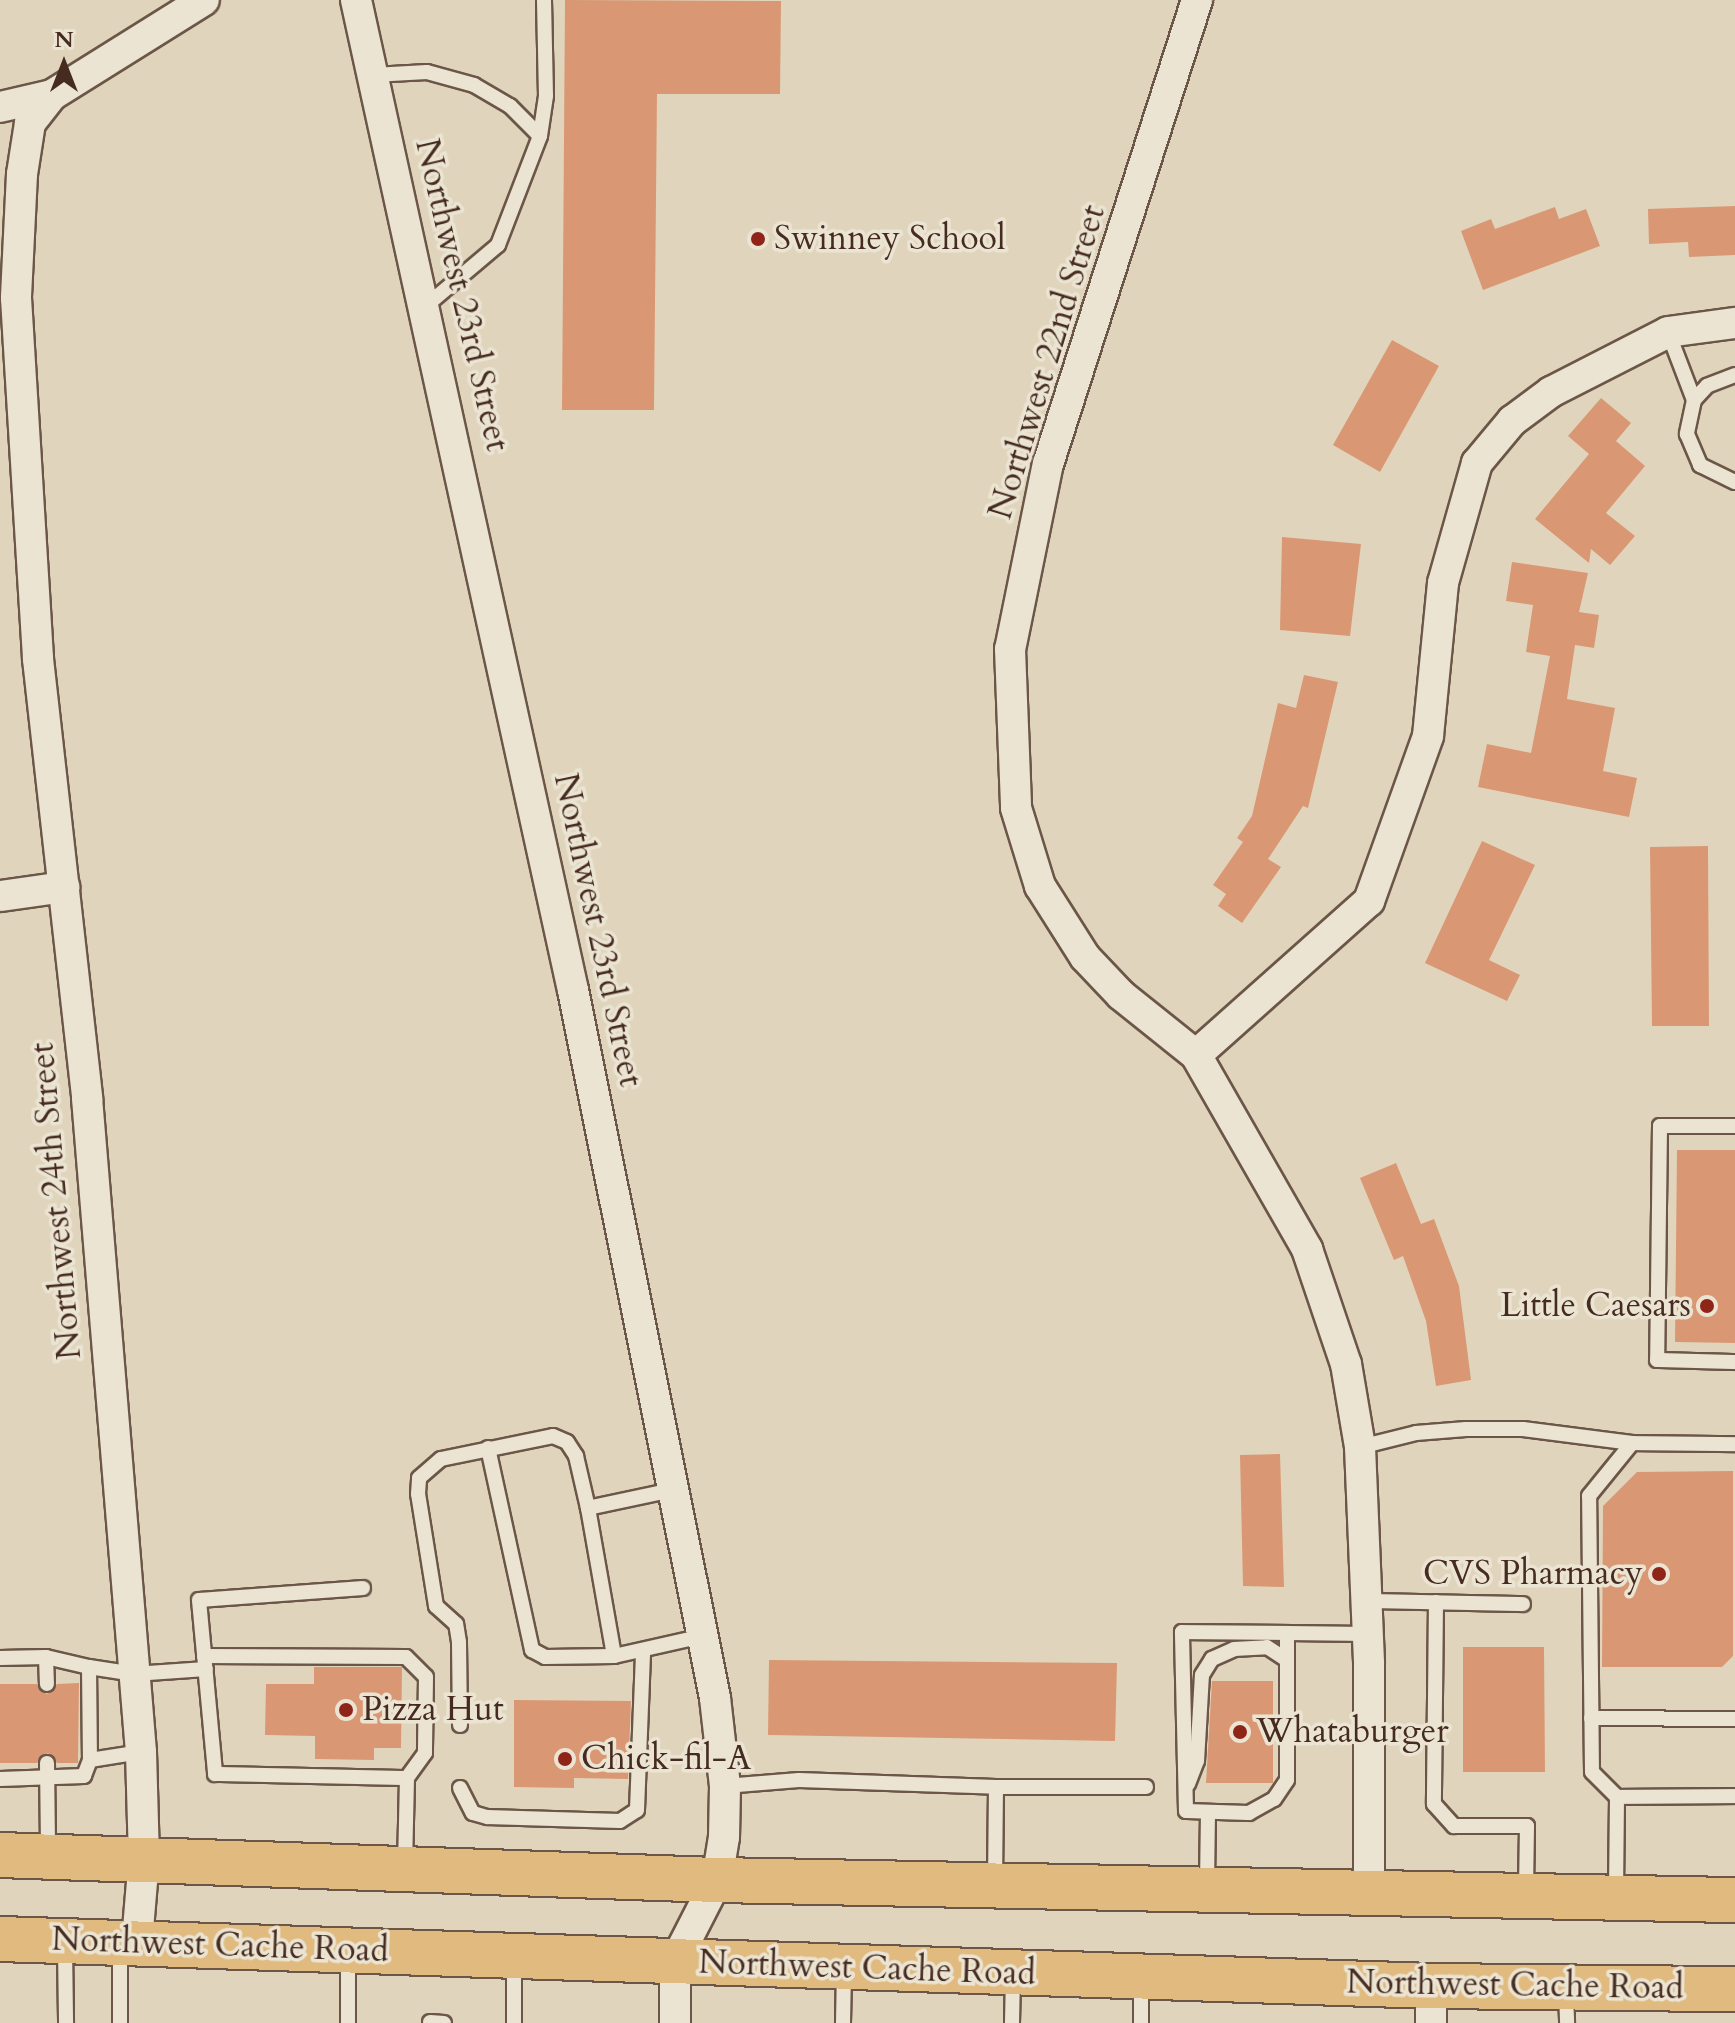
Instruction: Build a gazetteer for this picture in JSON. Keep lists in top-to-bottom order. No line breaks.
{"streets":{"main road":["Northwest Cache Road"],"street":["Northwest 23rd Street","Northwest 22nd Street","Northwest 24th Street"]},"crossings":[["Northwest 24th Street","Northwest Cache Road"]],"places":["Swinney School","Little Caesars","CVS Pharmacy","Pizza Hut","Whataburger","Chick-fil-A"],"north":"top"}
